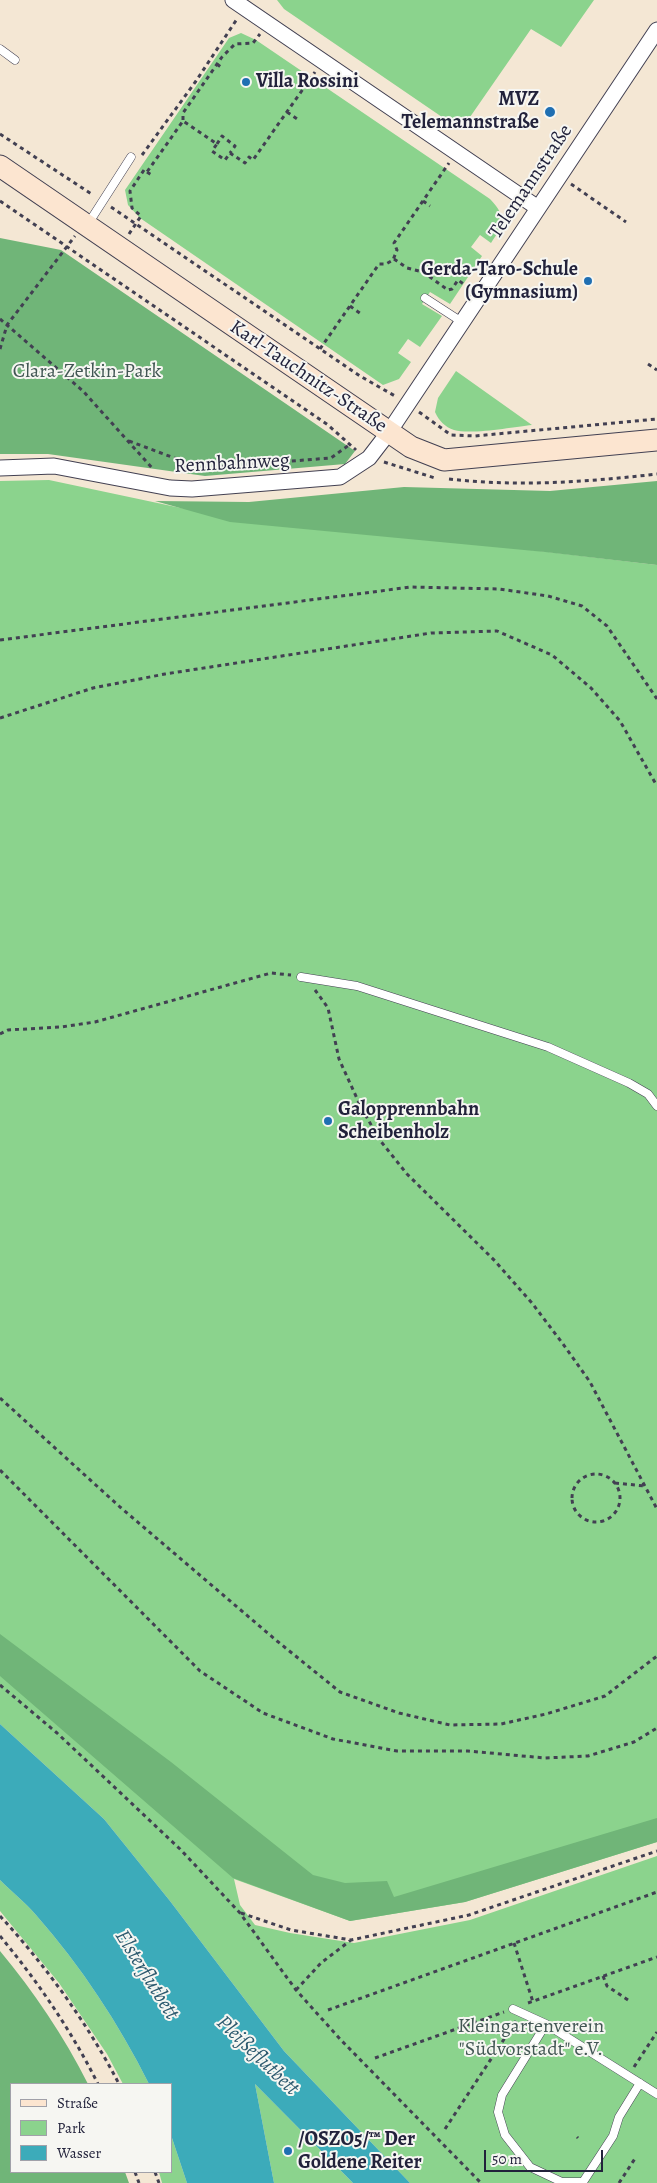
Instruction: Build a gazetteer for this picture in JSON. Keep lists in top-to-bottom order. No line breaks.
{"streets":{"main road":["Karl-Tauchnitz-Straße"],"street":["Telemannstraße","Rennbahnweg"]},"crossings":[["Telemannstraße","Karl-Tauchnitz-Straße"],["Telemannstraße","Rennbahnweg"],["Karl-Tauchnitz-Straße","Rennbahnweg"]],"water":["Elsterflutbett","Pleißeflutbett"],"parks":["Clara-Zetkin-Park","Kleingartenverein \"Südvorstadt\" e.V."],"places":["Villa Rossini","MVZ Telemannstraße","Gerda-Taro-Schule (Gymnasium)","Galopprennbahn Scheibenholz","/OSZO5/™ Der Goldene Reiter"],"legend":["Straße","Park","Wasser"],"scale_bar":"50 m"}
